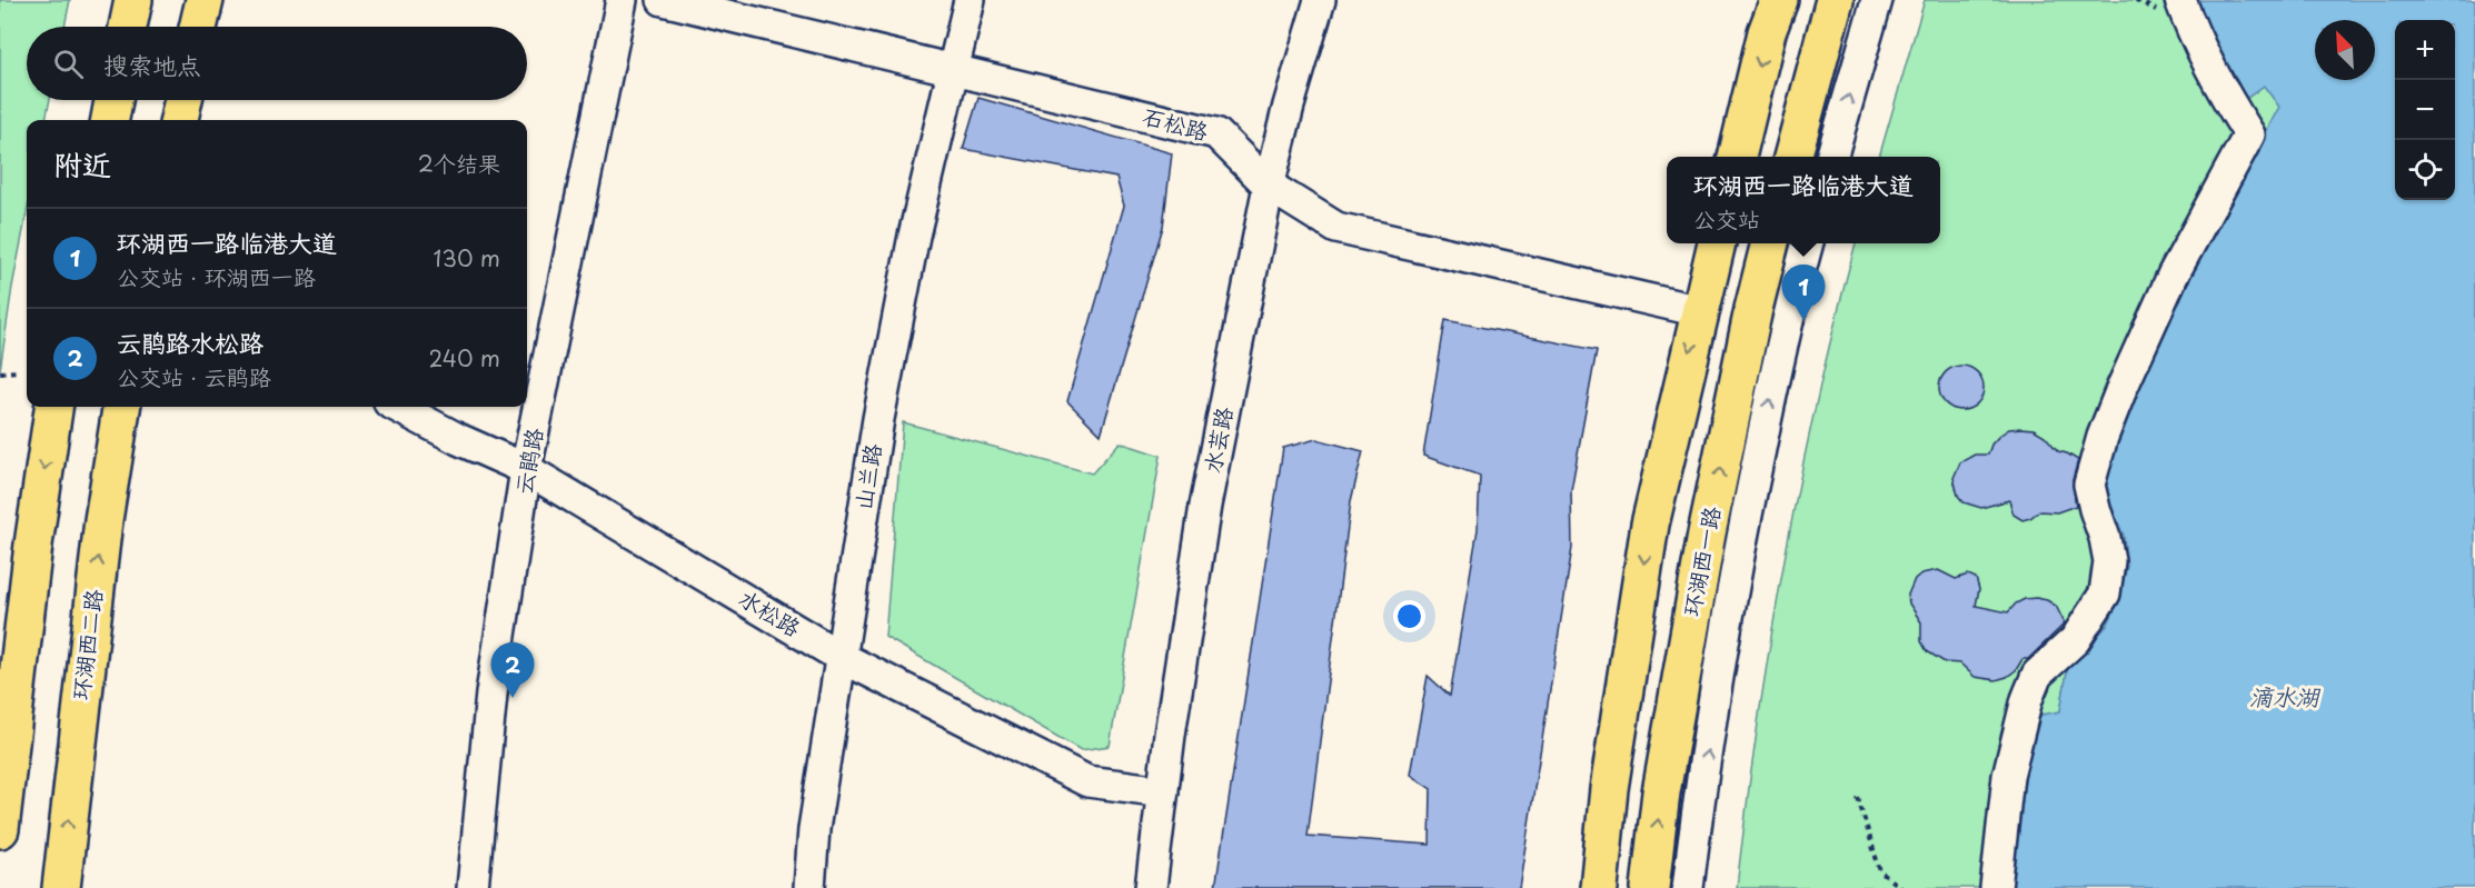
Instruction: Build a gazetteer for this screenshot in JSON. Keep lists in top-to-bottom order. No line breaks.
{"streets":{"main road":["环湖西一路","环湖西二路"],"street":["石松路","水芸路","云鹃路","山兰路","水松路"]},"crossings":[["石松路","水芸路"],["石松路","山兰路"],["水芸路","水松路"],["云鹃路","水松路"],["山兰路","水松路"]],"water":["滴水湖"],"north":"top left","page":{"map_buttons":["+","−"],"search":"搜索地点","heading":["附近","2个结果"],"popup":["环湖西一路临港大道","公交站"],"list":[{"mark":"1","name":"环湖西一路临港大道","note":"公交站 · 环湖西一路","value":"130 m"},{"mark":"2","name":"云鹃路水松路","note":"公交站 · 云鹃路","value":"240 m"}],"pins":["1","2"]}}
